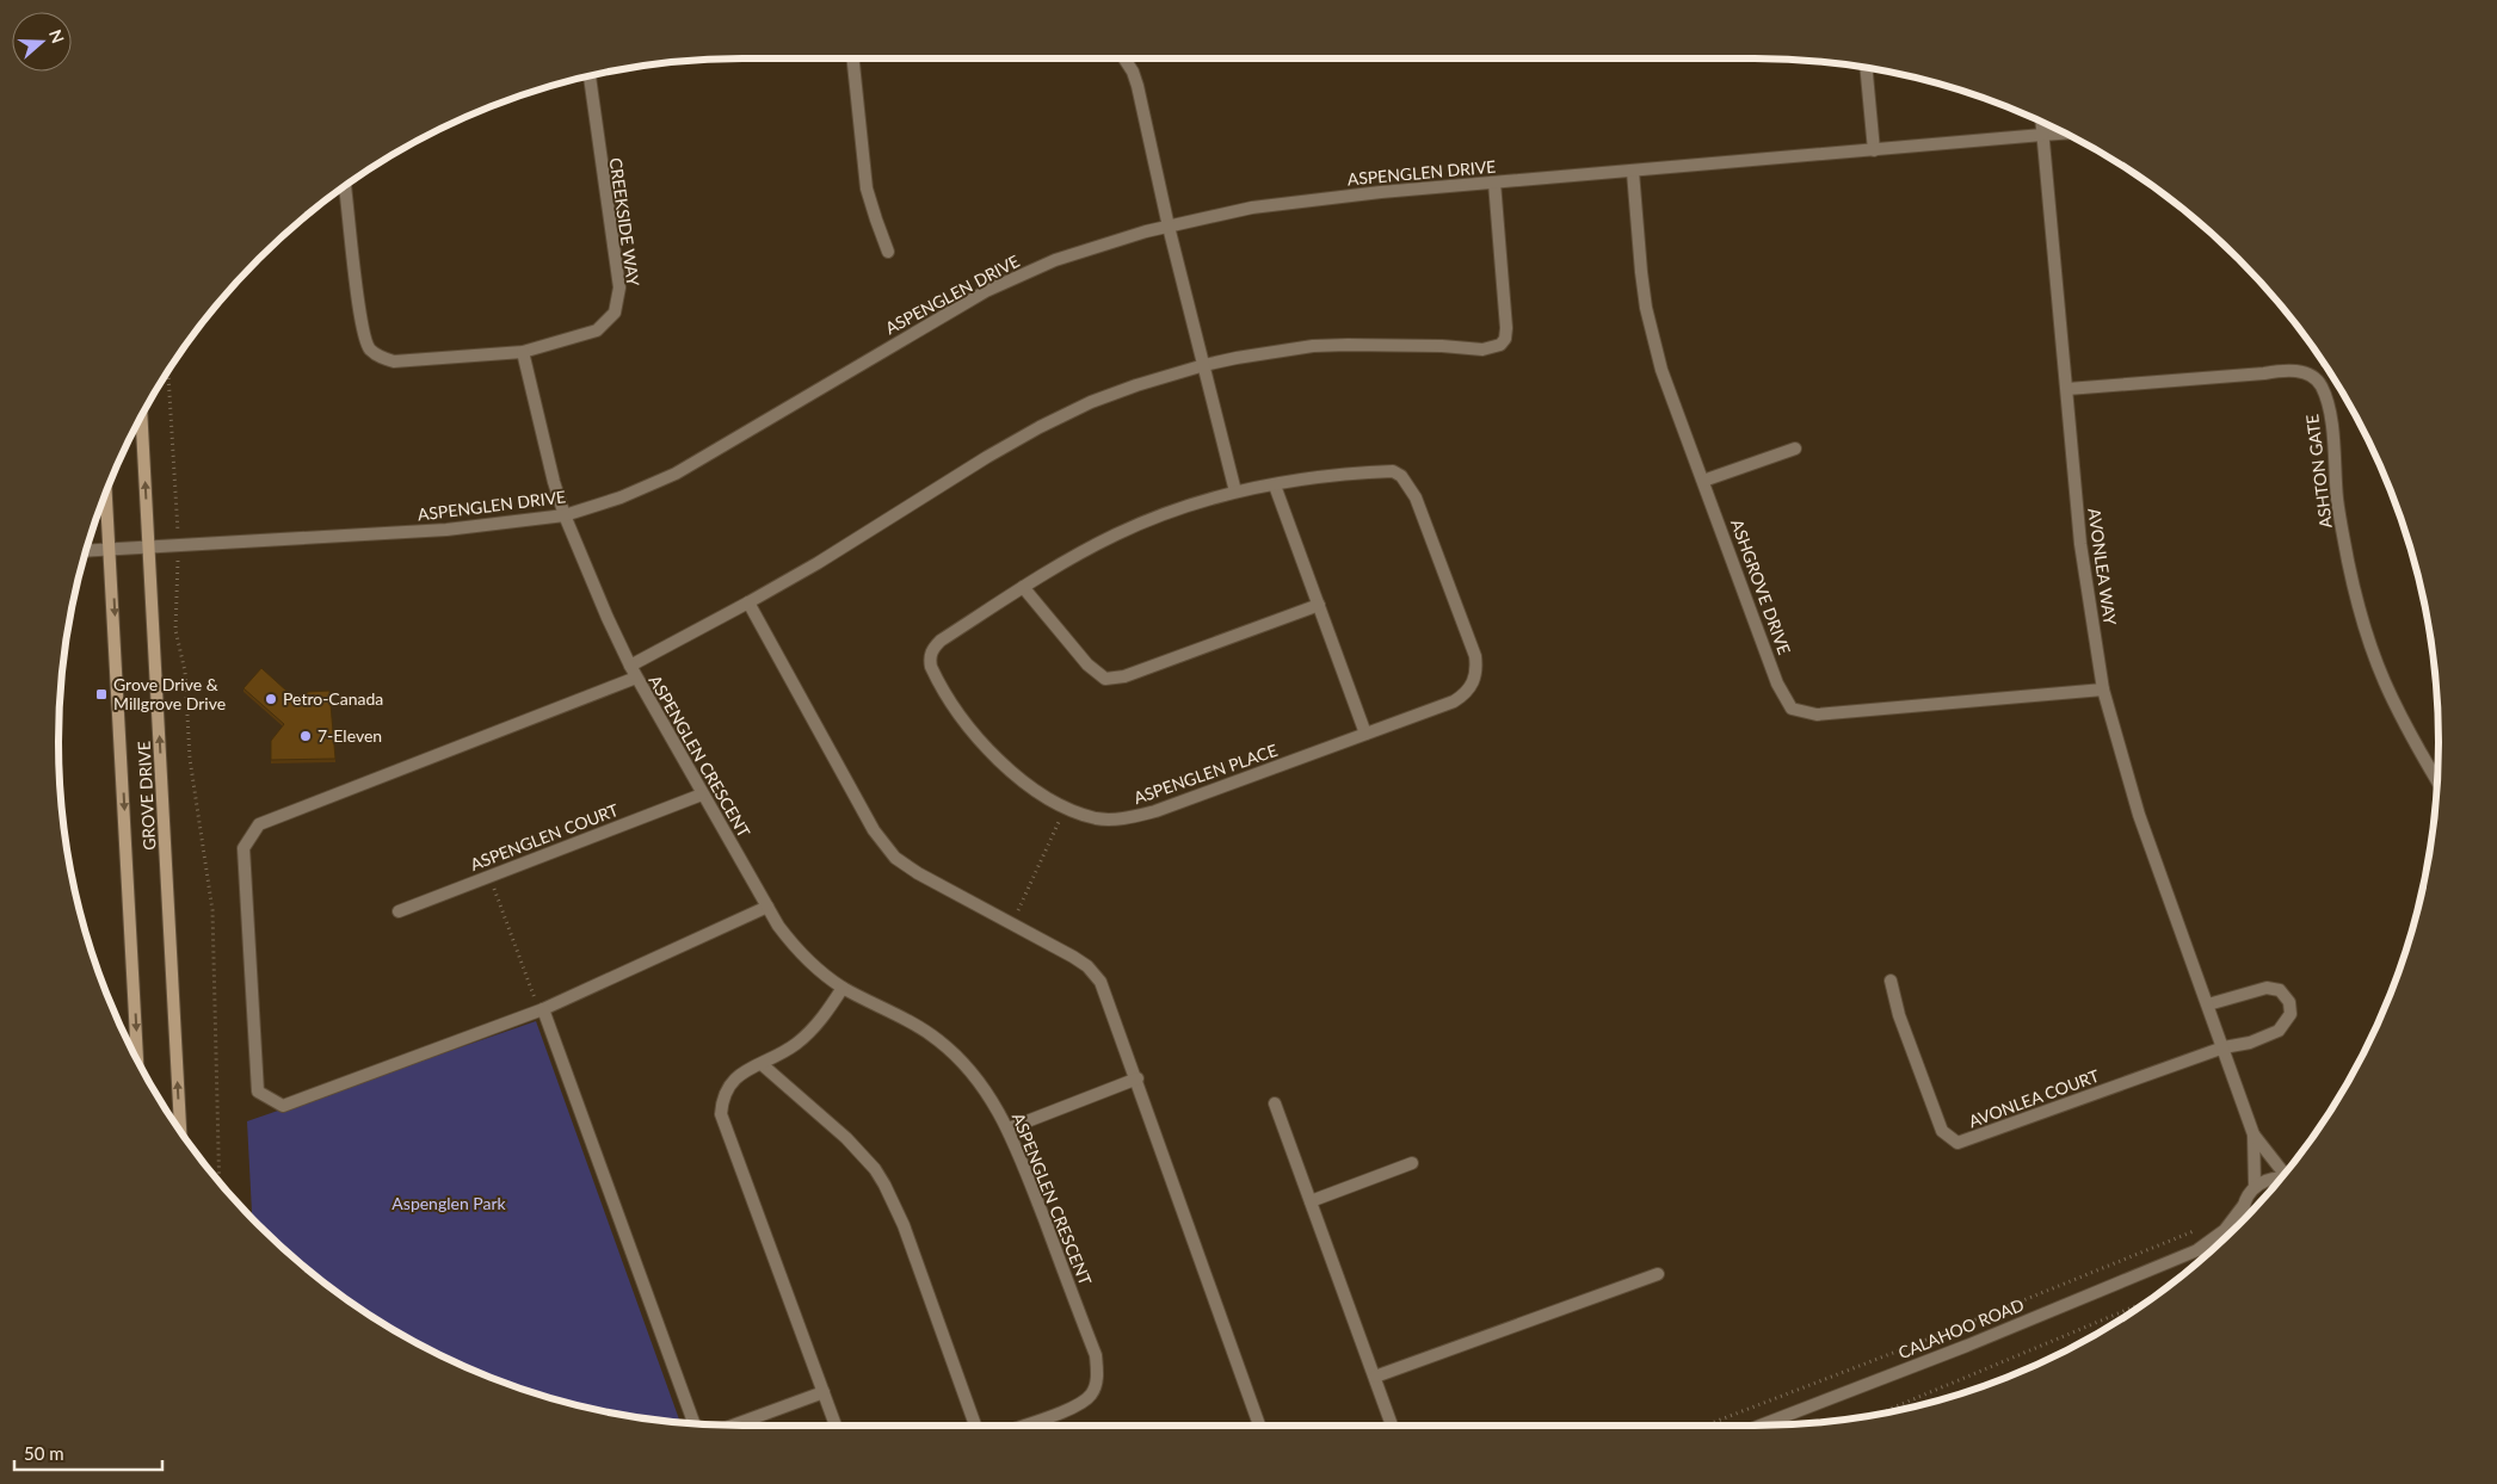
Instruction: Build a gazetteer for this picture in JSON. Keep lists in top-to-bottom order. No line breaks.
{"streets":{"main road":["GROVE DRIVE"],"street":["ASPENGLEN DRIVE","CREEKSIDE WAY","ASHTON GATE","AVONLEA WAY","ASHGROVE DRIVE","ASPENGLEN CRESCENT","ASPENGLEN PLACE","ASPENGLEN COURT","AVONLEA COURT","CALAHOO ROAD"]},"crossings":[["ASPENGLEN DRIVE","AVONLEA WAY"],["ASPENGLEN DRIVE","ASHGROVE DRIVE"],["ASPENGLEN DRIVE","ASPENGLEN CRESCENT"],["ASPENGLEN DRIVE","GROVE DRIVE"],["ASHTON GATE","AVONLEA WAY"],["AVONLEA WAY","ASHGROVE DRIVE"],["AVONLEA WAY","AVONLEA COURT"],["AVONLEA WAY","CALAHOO ROAD"],["ASPENGLEN CRESCENT","ASPENGLEN COURT"]],"parks":["Aspenglen Park"],"places":{"transit":["Grove Drive & Millgrove Drive"],"other":["Petro-Canada","7-Eleven"]},"scale_bar":"50 m","north":"right"}
